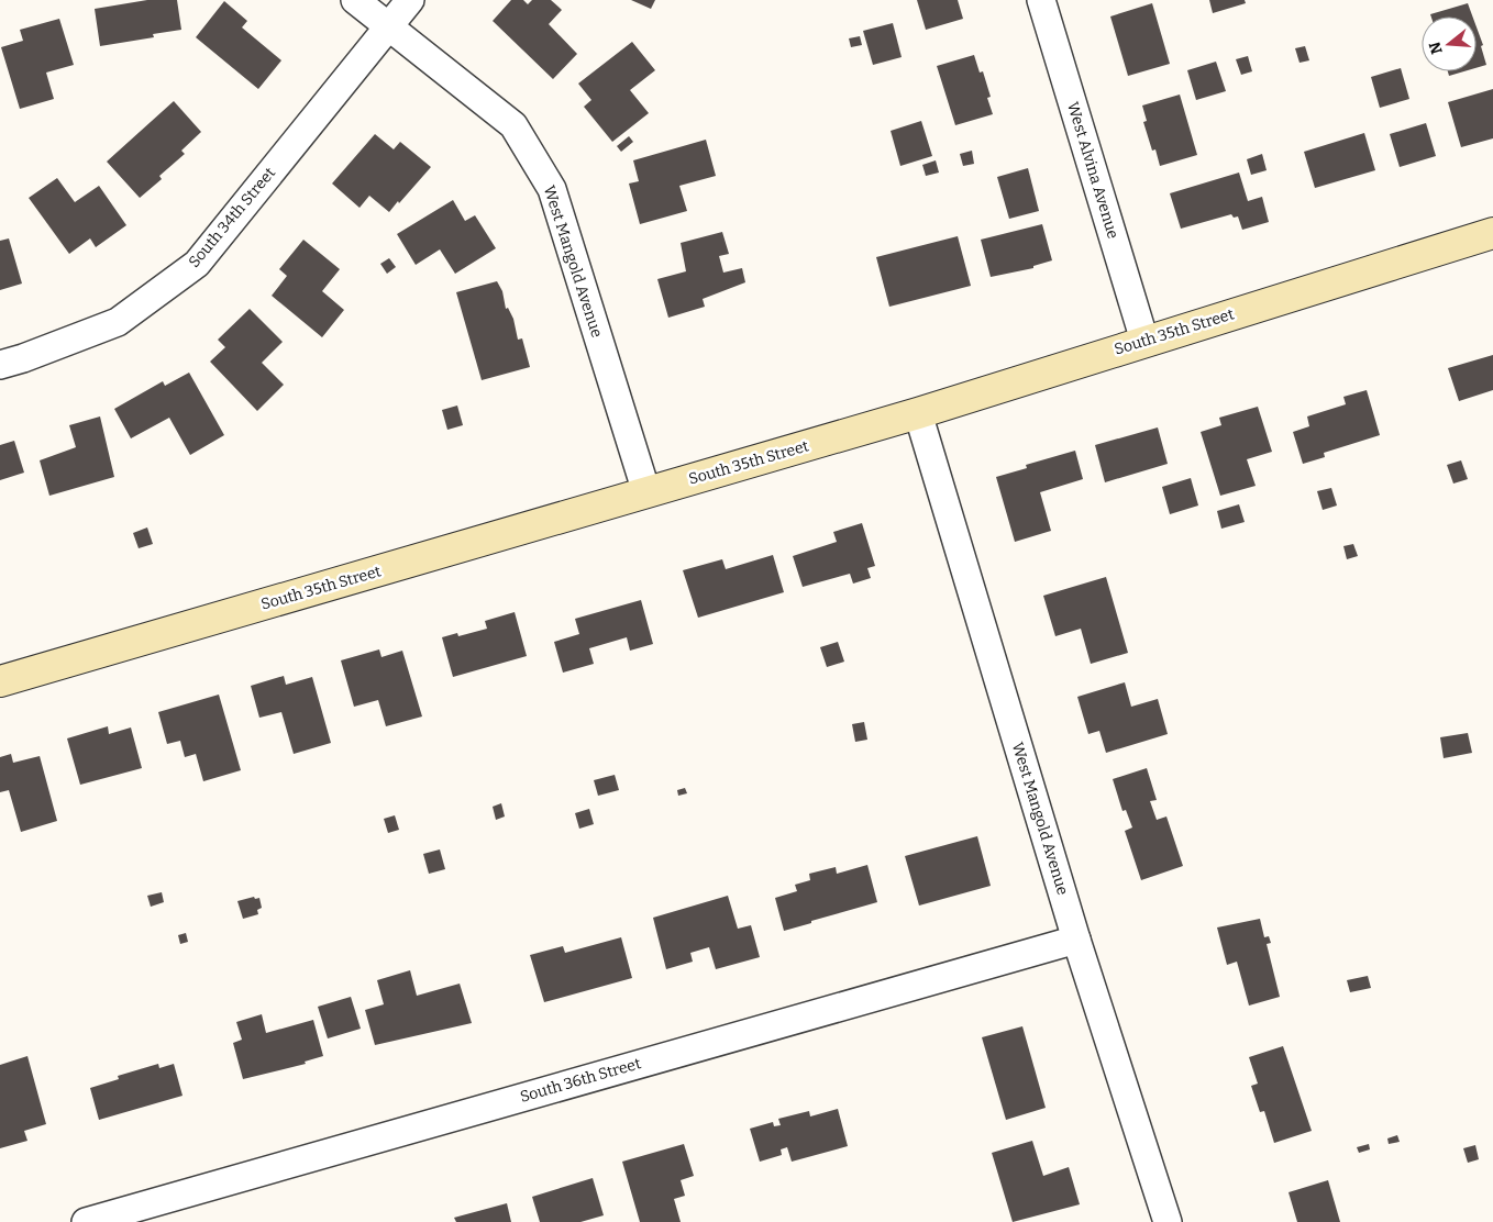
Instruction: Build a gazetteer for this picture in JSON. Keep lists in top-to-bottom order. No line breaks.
{"streets":{"street":["West Alvina Avenue","South 34th Street","West Mangold Avenue","South 35th Street","South 36th Street"]},"crossings":[["West Alvina Avenue","South 35th Street"],["South 34th Street","West Mangold Avenue"],["West Mangold Avenue","South 35th Street"],["West Mangold Avenue","South 36th Street"]],"north":"left"}
